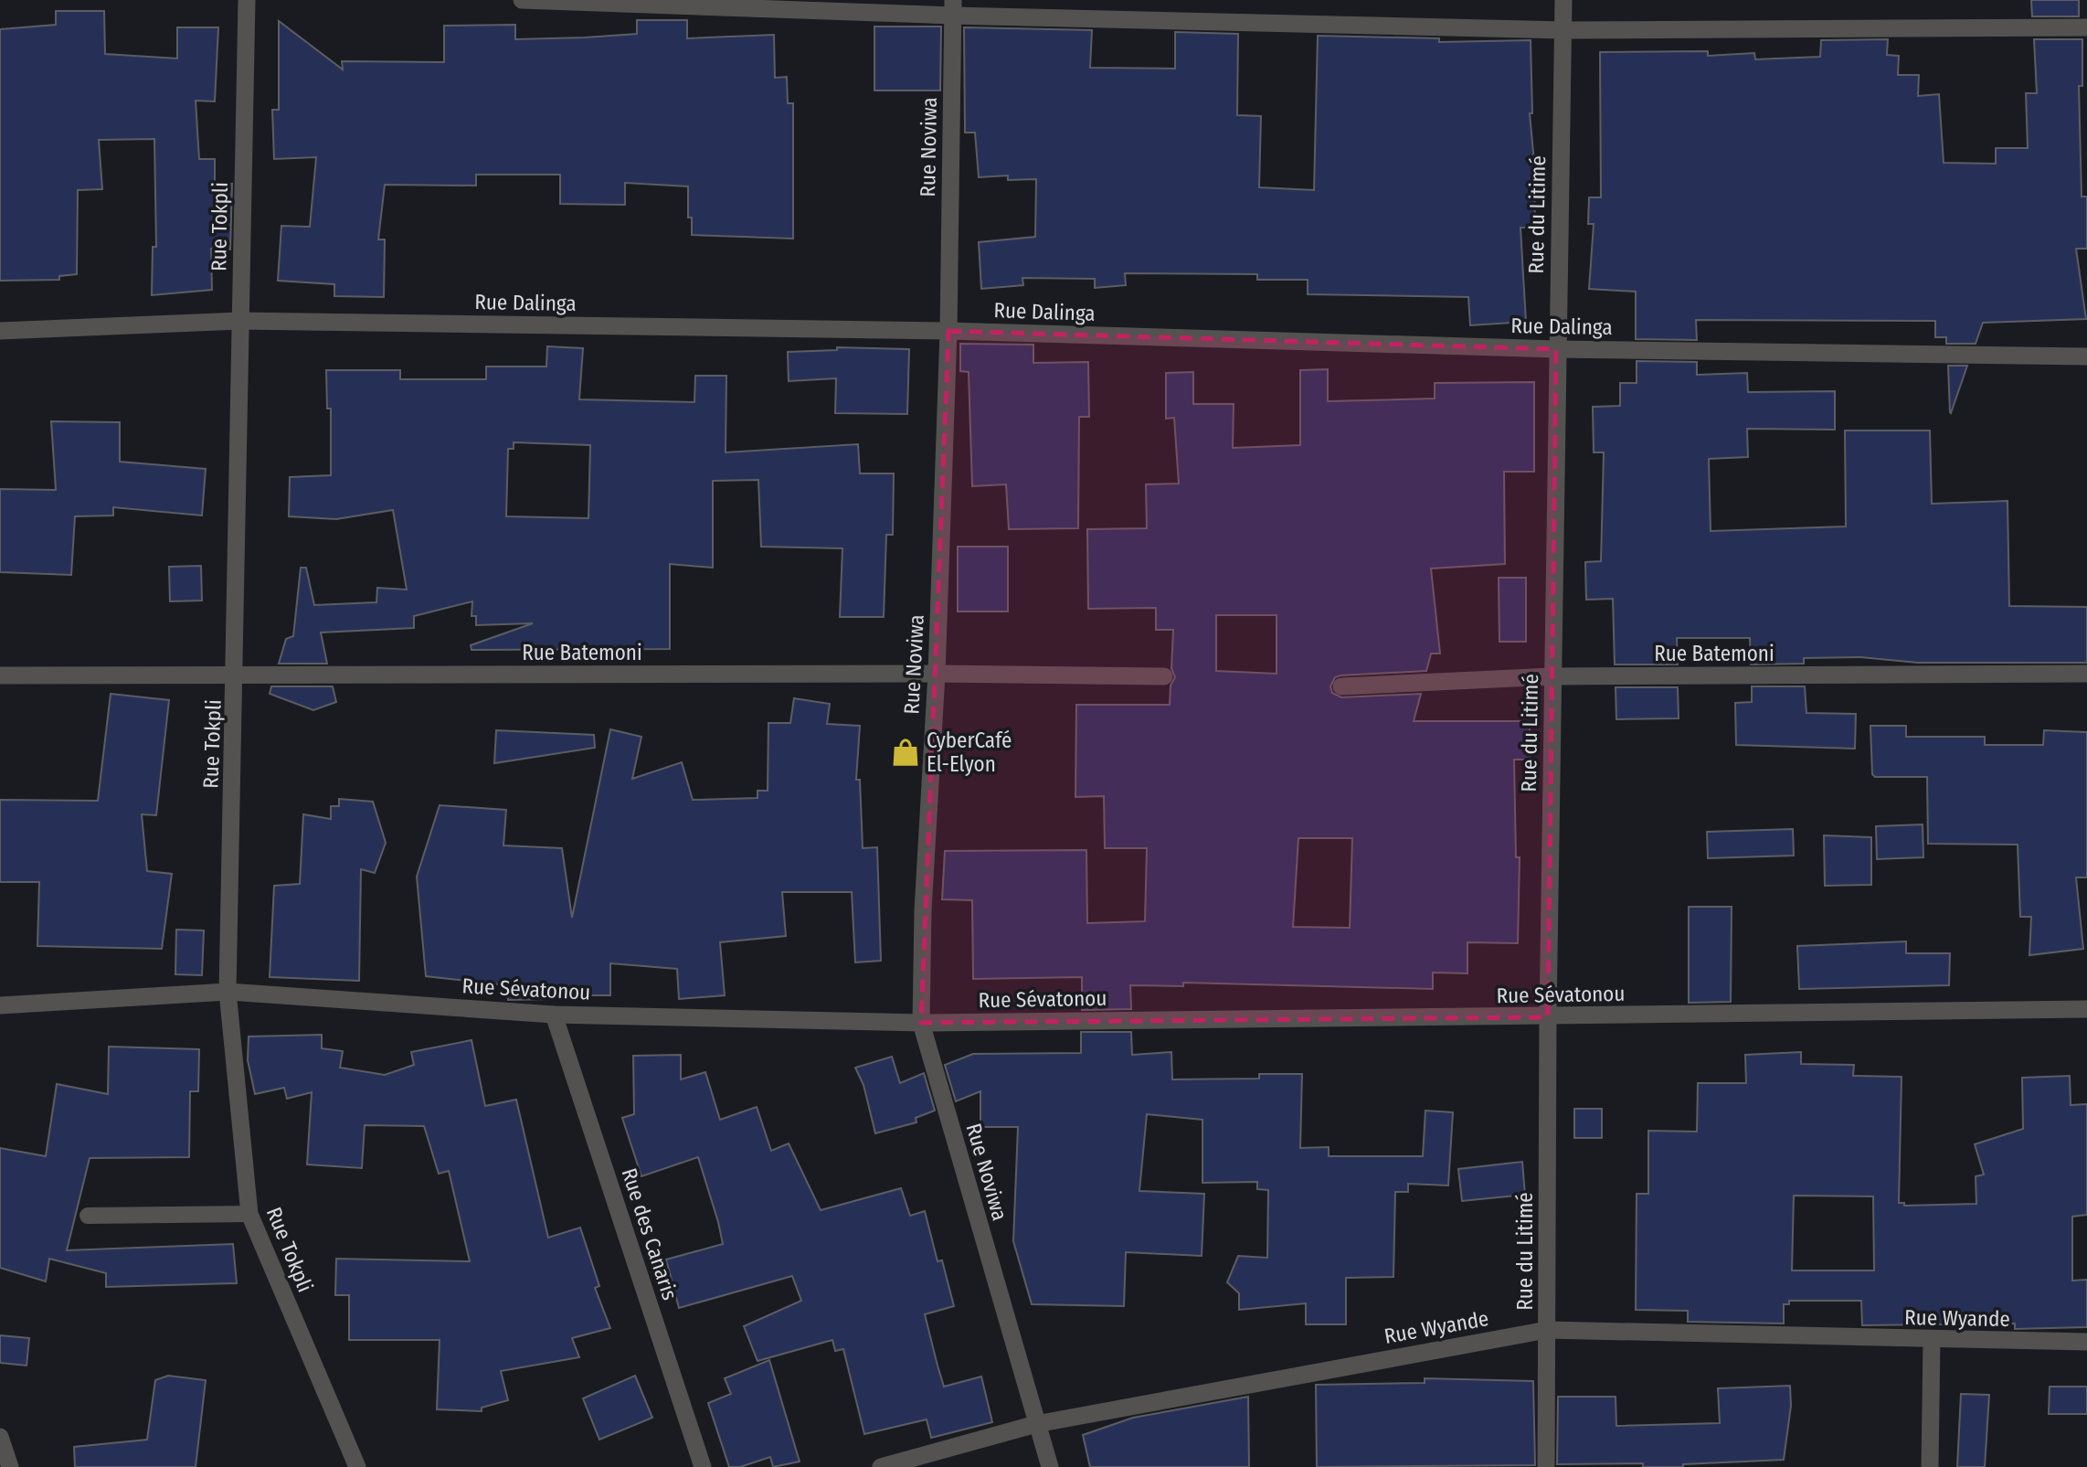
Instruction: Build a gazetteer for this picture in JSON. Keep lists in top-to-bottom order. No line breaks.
{"streets":{"street":["Rue Noviwa","Rue du Litimé","Rue Tokpli","Rue Dalinga","Rue Batemoni","Rue Sévatonou","Rue des Canaris","Rue Wyande"]},"crossings":[["Rue Noviwa","Rue Dalinga"],["Rue Noviwa","Rue Batemoni"],["Rue Noviwa","Rue Sévatonou"],["Rue Noviwa","Rue Wyande"],["Rue du Litimé","Rue Dalinga"],["Rue du Litimé","Rue Batemoni"],["Rue du Litimé","Rue Sévatonou"],["Rue du Litimé","Rue Wyande"],["Rue Tokpli","Rue Dalinga"],["Rue Tokpli","Rue Batemoni"],["Rue Tokpli","Rue Sévatonou"],["Rue Sévatonou","Rue des Canaris"]],"places":{"shop":["CyberCafé El-Elyon"]}}
